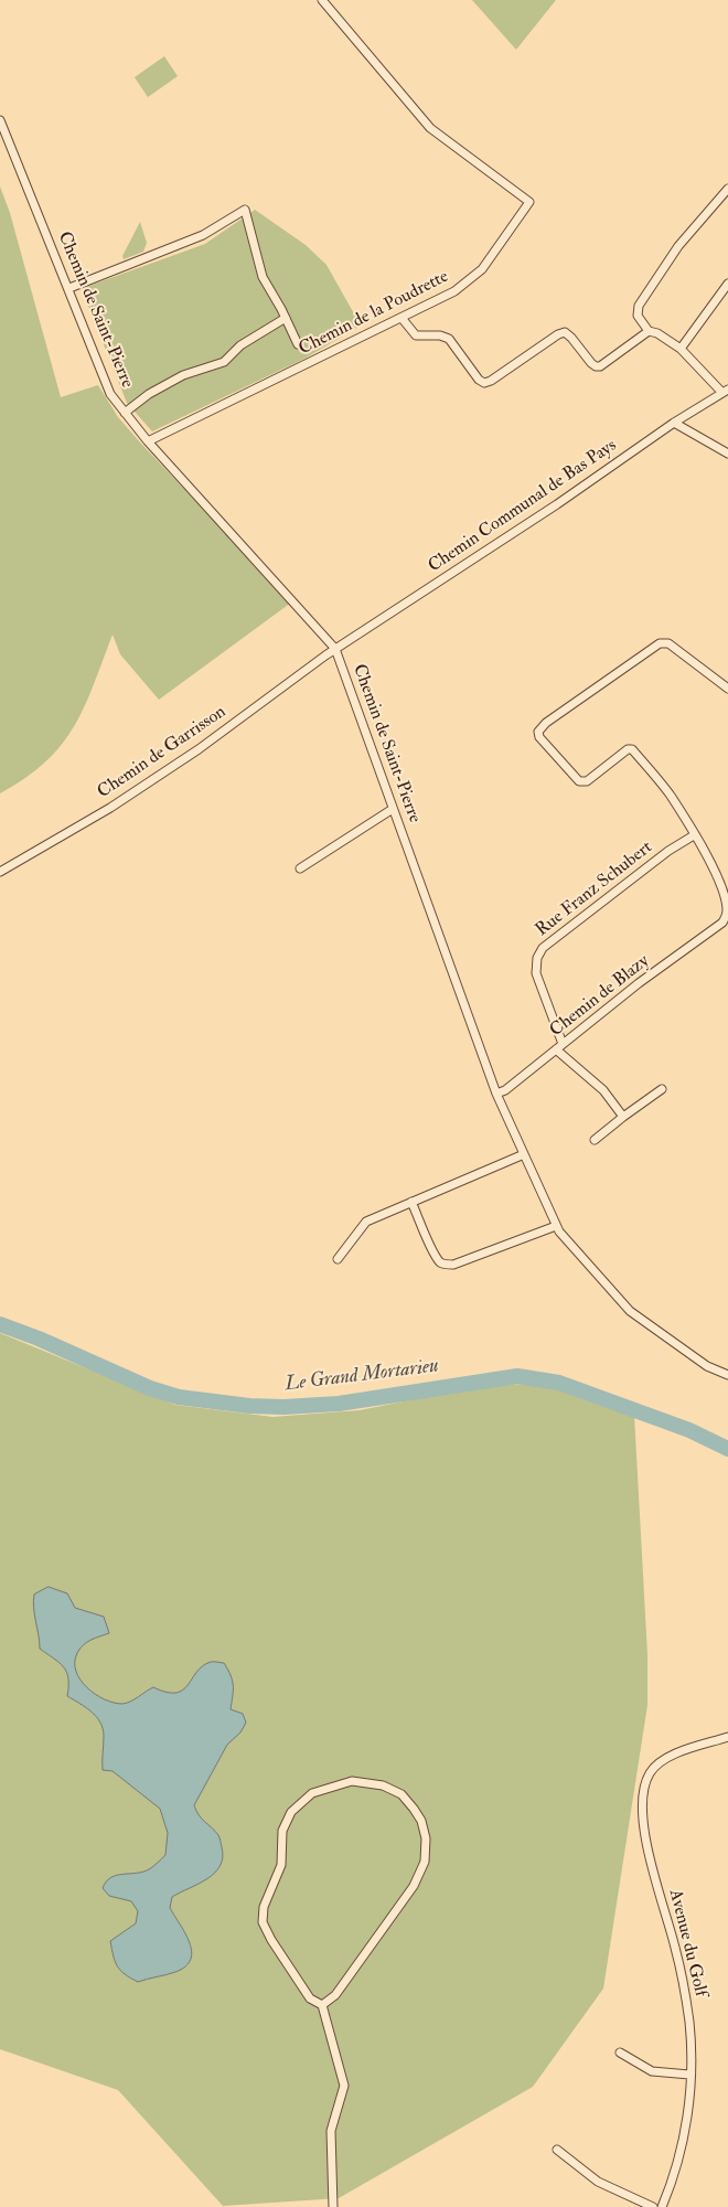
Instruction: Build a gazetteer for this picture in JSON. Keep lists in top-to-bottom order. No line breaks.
{"streets":{"street":["Chemin de Saint-Pierre","Chemin de la Poudrette","Chemin Communal de Bas Pays","Chemin de Garrisson","Rue Franz Schubert","Chemin de Blazy","Avenue du Golf"]},"crossings":[["Chemin de Saint-Pierre","Chemin de la Poudrette"],["Chemin de Saint-Pierre","Chemin Communal de Bas Pays"],["Chemin de Saint-Pierre","Chemin de Garrisson"],["Chemin de Saint-Pierre","Chemin de Blazy"],["Chemin Communal de Bas Pays","Chemin de Garrisson"],["Rue Franz Schubert","Chemin de Blazy"]],"water":["Le Grand Mortarieu"]}
